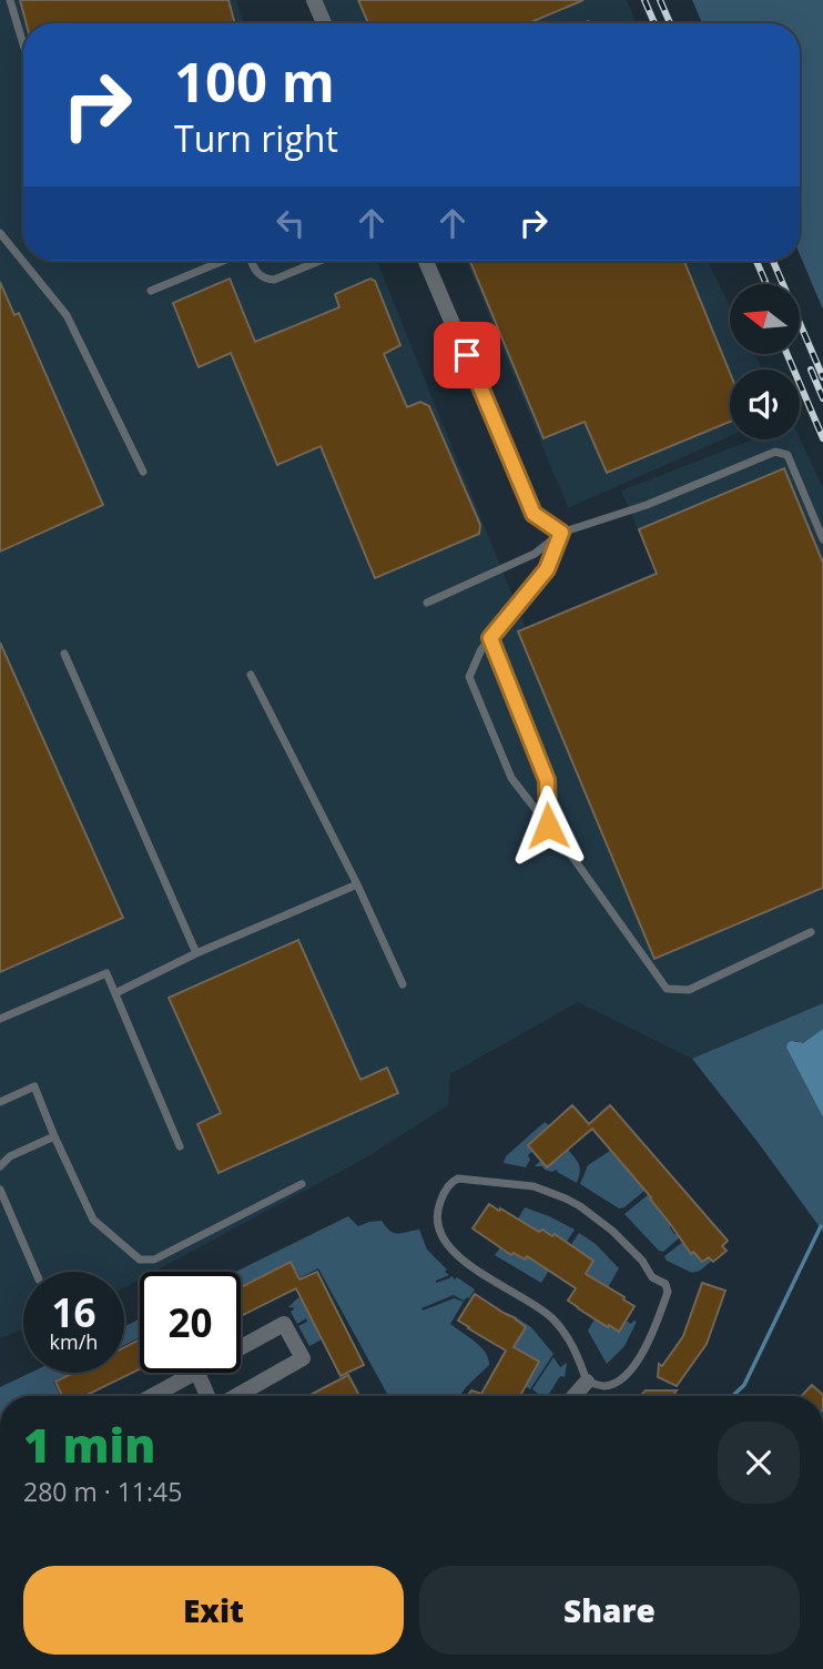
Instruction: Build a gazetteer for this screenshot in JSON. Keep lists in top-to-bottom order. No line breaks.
{"north":"left","page":{"turn":["100 m","Turn right"],"speed":"16 km/h","limit":"20","heading":["1 min","280 m · 11:45"],"buttons":["Exit","Share"]}}
